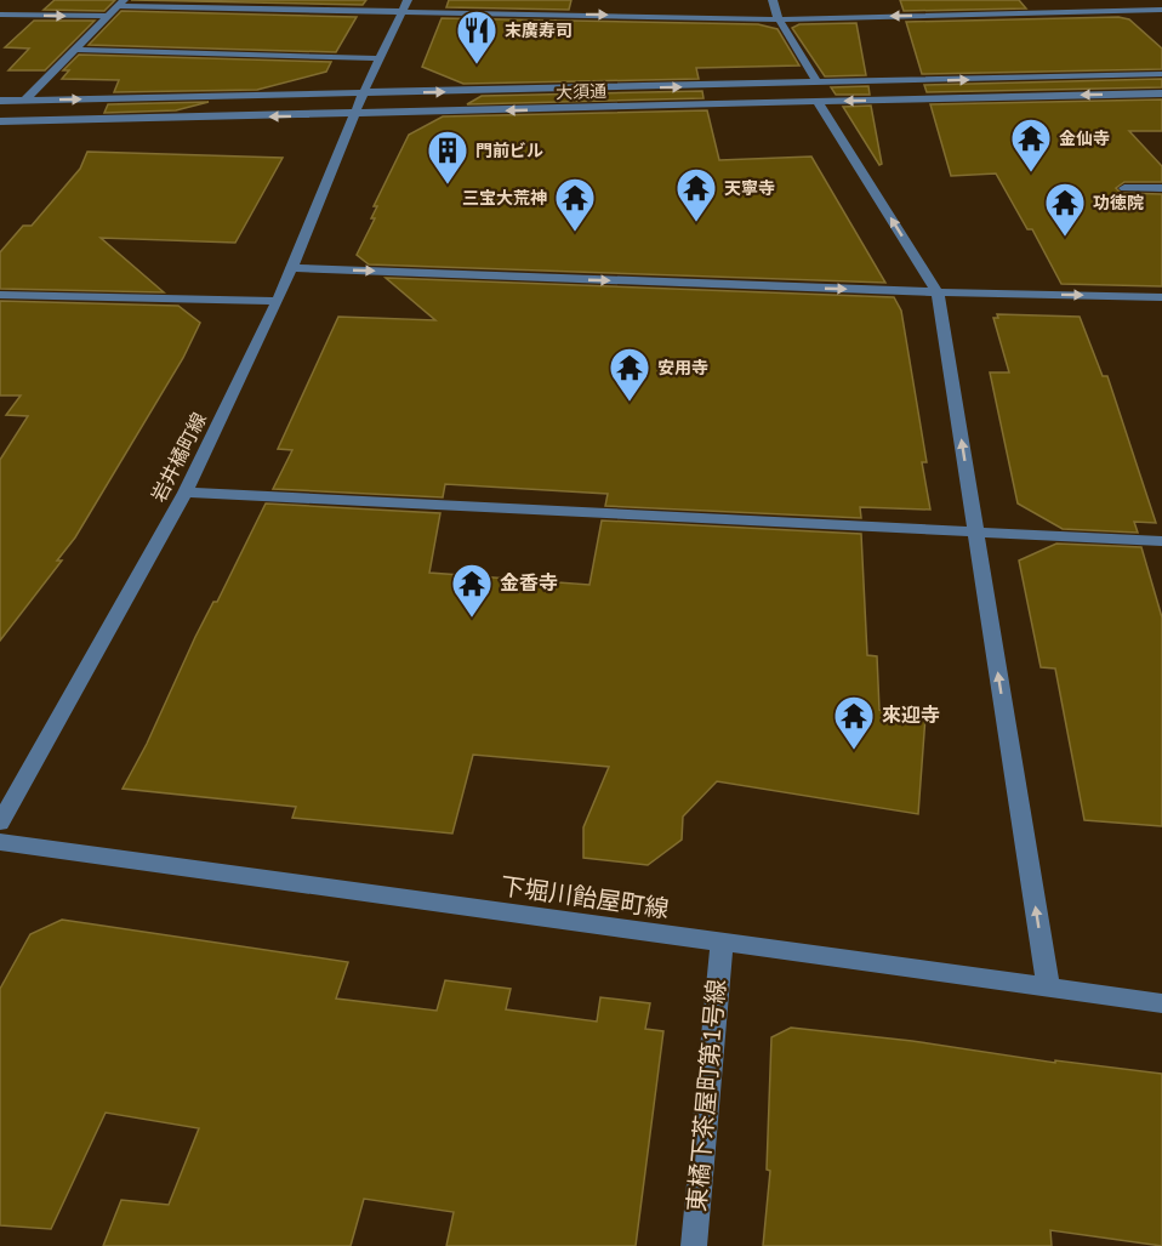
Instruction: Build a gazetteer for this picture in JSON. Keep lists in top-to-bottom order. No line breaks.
{"streets":{"street":["大須通","岩井橘町線","下堀川飴屋町線","東橘下茶屋町第1号線"]},"crossings":[["大須通","岩井橘町線"],["下堀川飴屋町線","東橘下茶屋町第1号線"]],"places":{"restaurant":["末廣寿司"],"temple":["金仙寺","天寧寺","三宝大荒神","功徳院","安用寺","金香寺","來迎寺"],"building":["門前ビル"]}}
